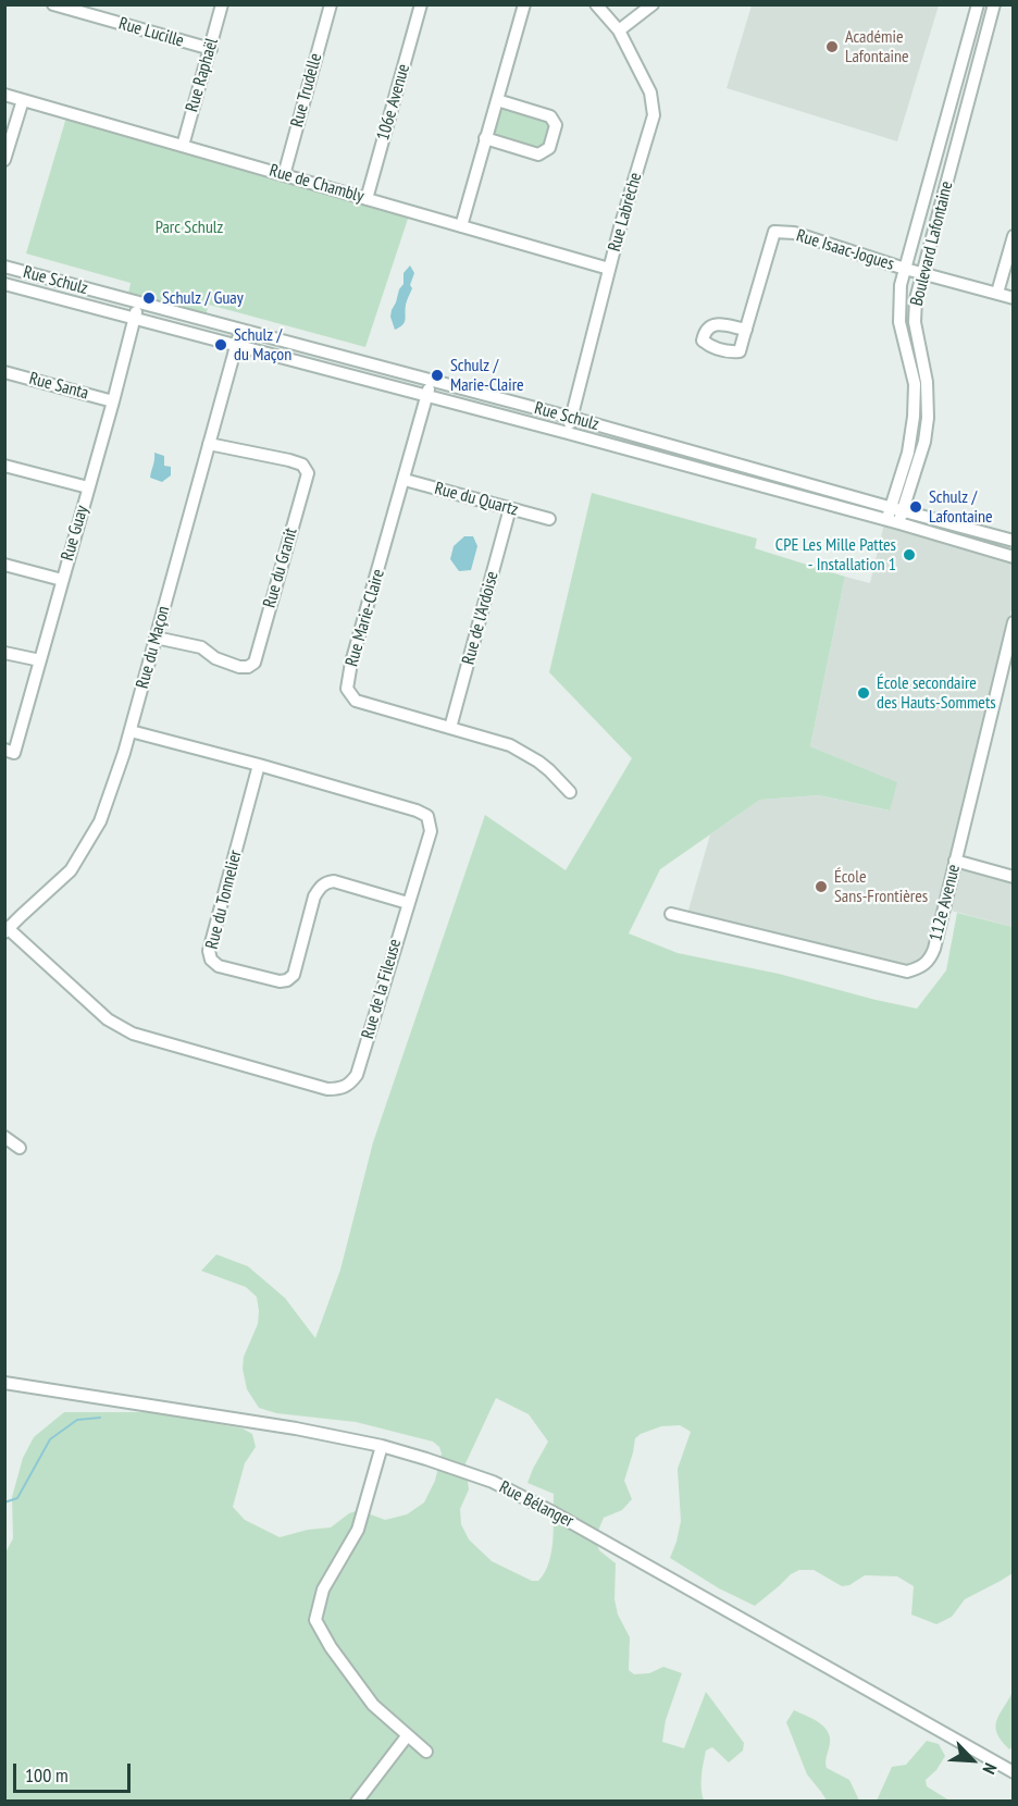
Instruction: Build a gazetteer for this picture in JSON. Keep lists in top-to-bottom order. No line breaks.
{"streets":{"street":["Rue Lucille","Rue Raphaël","Rue Trudelle","106e Avenue","Rue de Chambly","Rue Labrèche","Boulevard Lafontaine","Rue Isaac-Jogues","Rue Schulz","Rue Santa","Rue du Quartz","Rue Guay","Rue du Granit","Rue Marie-Claire","Rue de l'Ardoise","Rue du Maçon","Rue du Tonnelier","112e Avenue","Rue de la Fileuse","Rue Bélanger"]},"crossings":[["Rue Lucille","Rue Raphaël"],["Rue Raphaël","Rue de Chambly"],["Rue Trudelle","Rue de Chambly"],["106e Avenue","Rue de Chambly"],["Rue de Chambly","Rue Labrèche"],["Rue Labrèche","Rue Schulz"],["Boulevard Lafontaine","Rue Isaac-Jogues"],["Boulevard Lafontaine","Rue Schulz"],["Rue Schulz","Rue Guay"],["Rue Schulz","Rue Marie-Claire"],["Rue Schulz","Rue du Maçon"],["Rue Santa","Rue Guay"],["Rue du Quartz","Rue Marie-Claire"],["Rue du Quartz","Rue de l'Ardoise"],["Rue du Granit","Rue du Maçon"],["Rue Marie-Claire","Rue de l'Ardoise"],["Rue du Maçon","Rue de la Fileuse"],["Rue du Tonnelier","Rue de la Fileuse"]],"parks":["Parc Schulz"],"places":["Académie Lafontaine","Schulz / Guay","Schulz / du Maçon","Schulz / Marie-Claire","Schulz / Lafontaine","CPE Les Mille Pattes - Installation 1","École secondaire des Hauts-Sommets","École Sans-Frontières"],"scale_bar":"100 m","north":"bottom right"}
